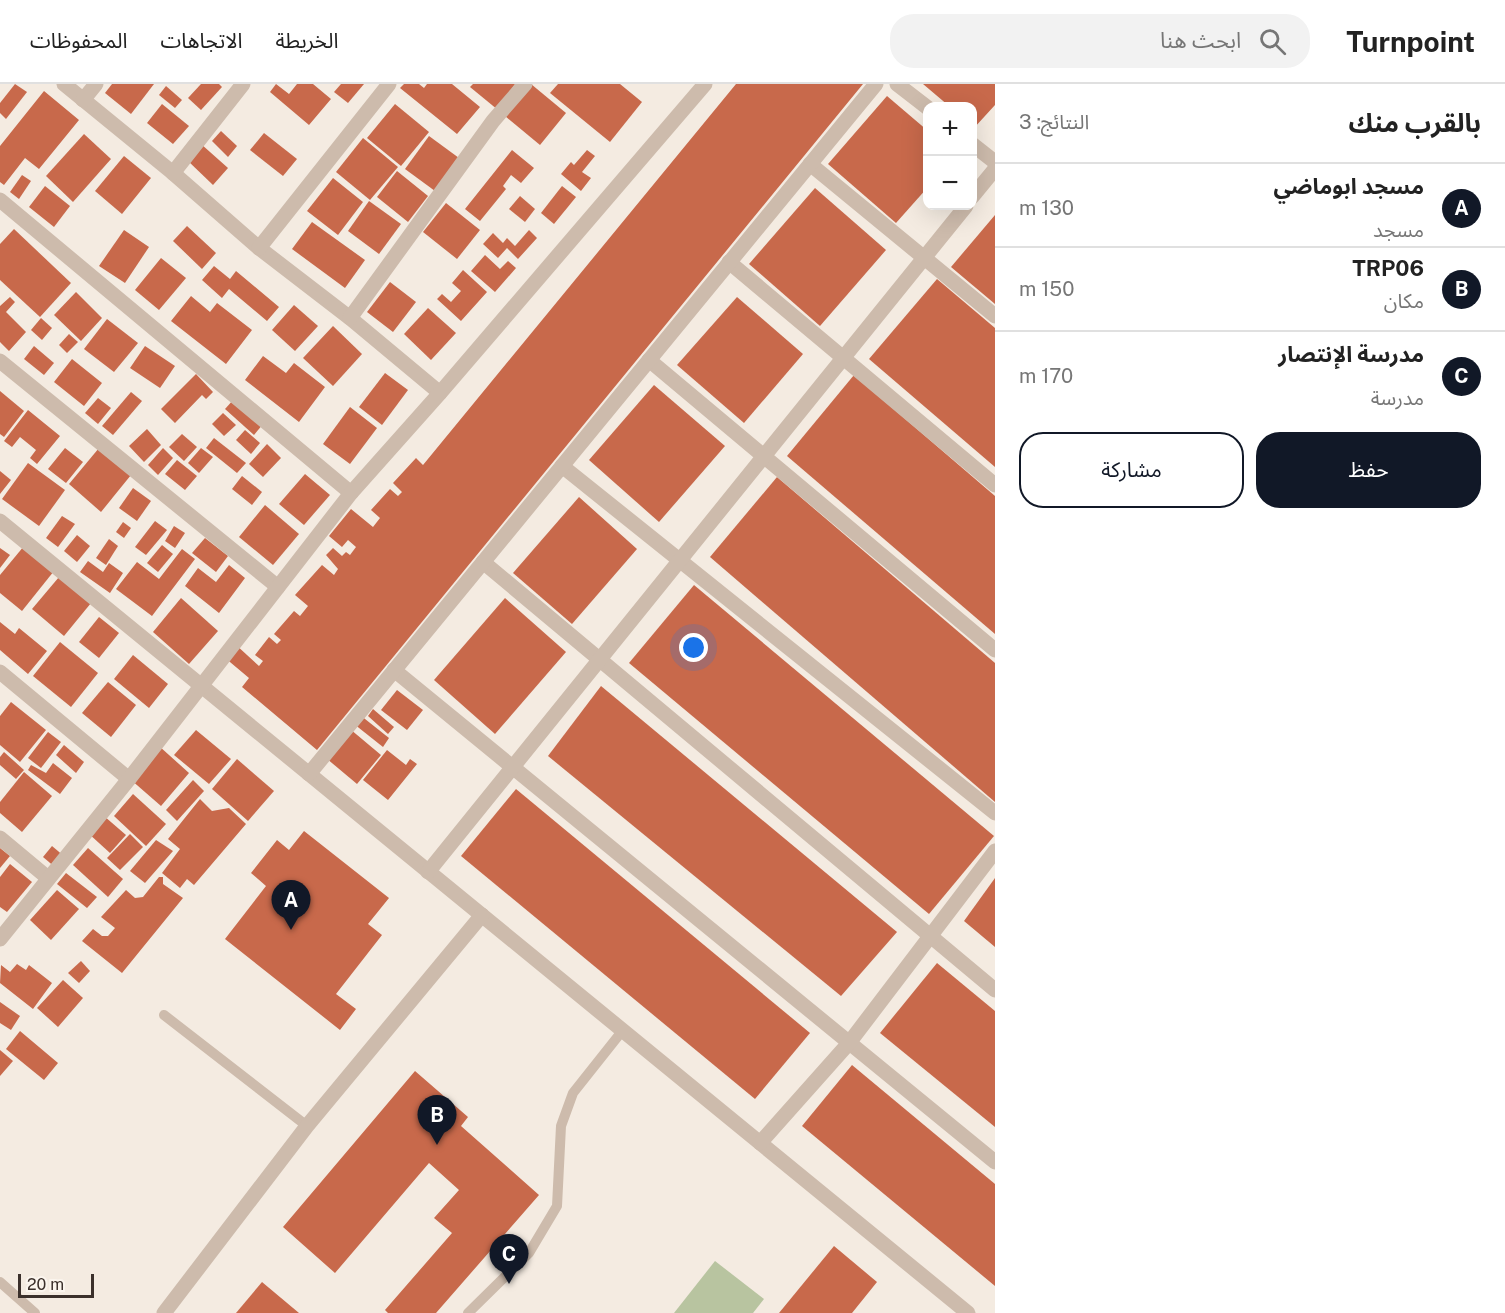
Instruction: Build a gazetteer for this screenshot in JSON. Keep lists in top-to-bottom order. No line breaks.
{"scale_bar":"20 m","page":{"header":"Turnpoint","search":"ابحث هنا","nav":["الخريطة","الاتجاهات","المحفوظات"],"heading":["بالقرب منك","النتائج: 3"],"map_buttons":["+","−"],"list":[{"mark":"A","name":"مسجد ابوماضي","note":"مسجد","value":"130 m"},{"mark":"B","name":"TRP06","note":"مكان","value":"150 m"},{"mark":"C","name":"مدرسة الإنتصار","note":"مدرسة","value":"170 m"}],"buttons":["حفظ","مشاركة"],"pins":["A","B","C"],"scale":"20 m"}}
